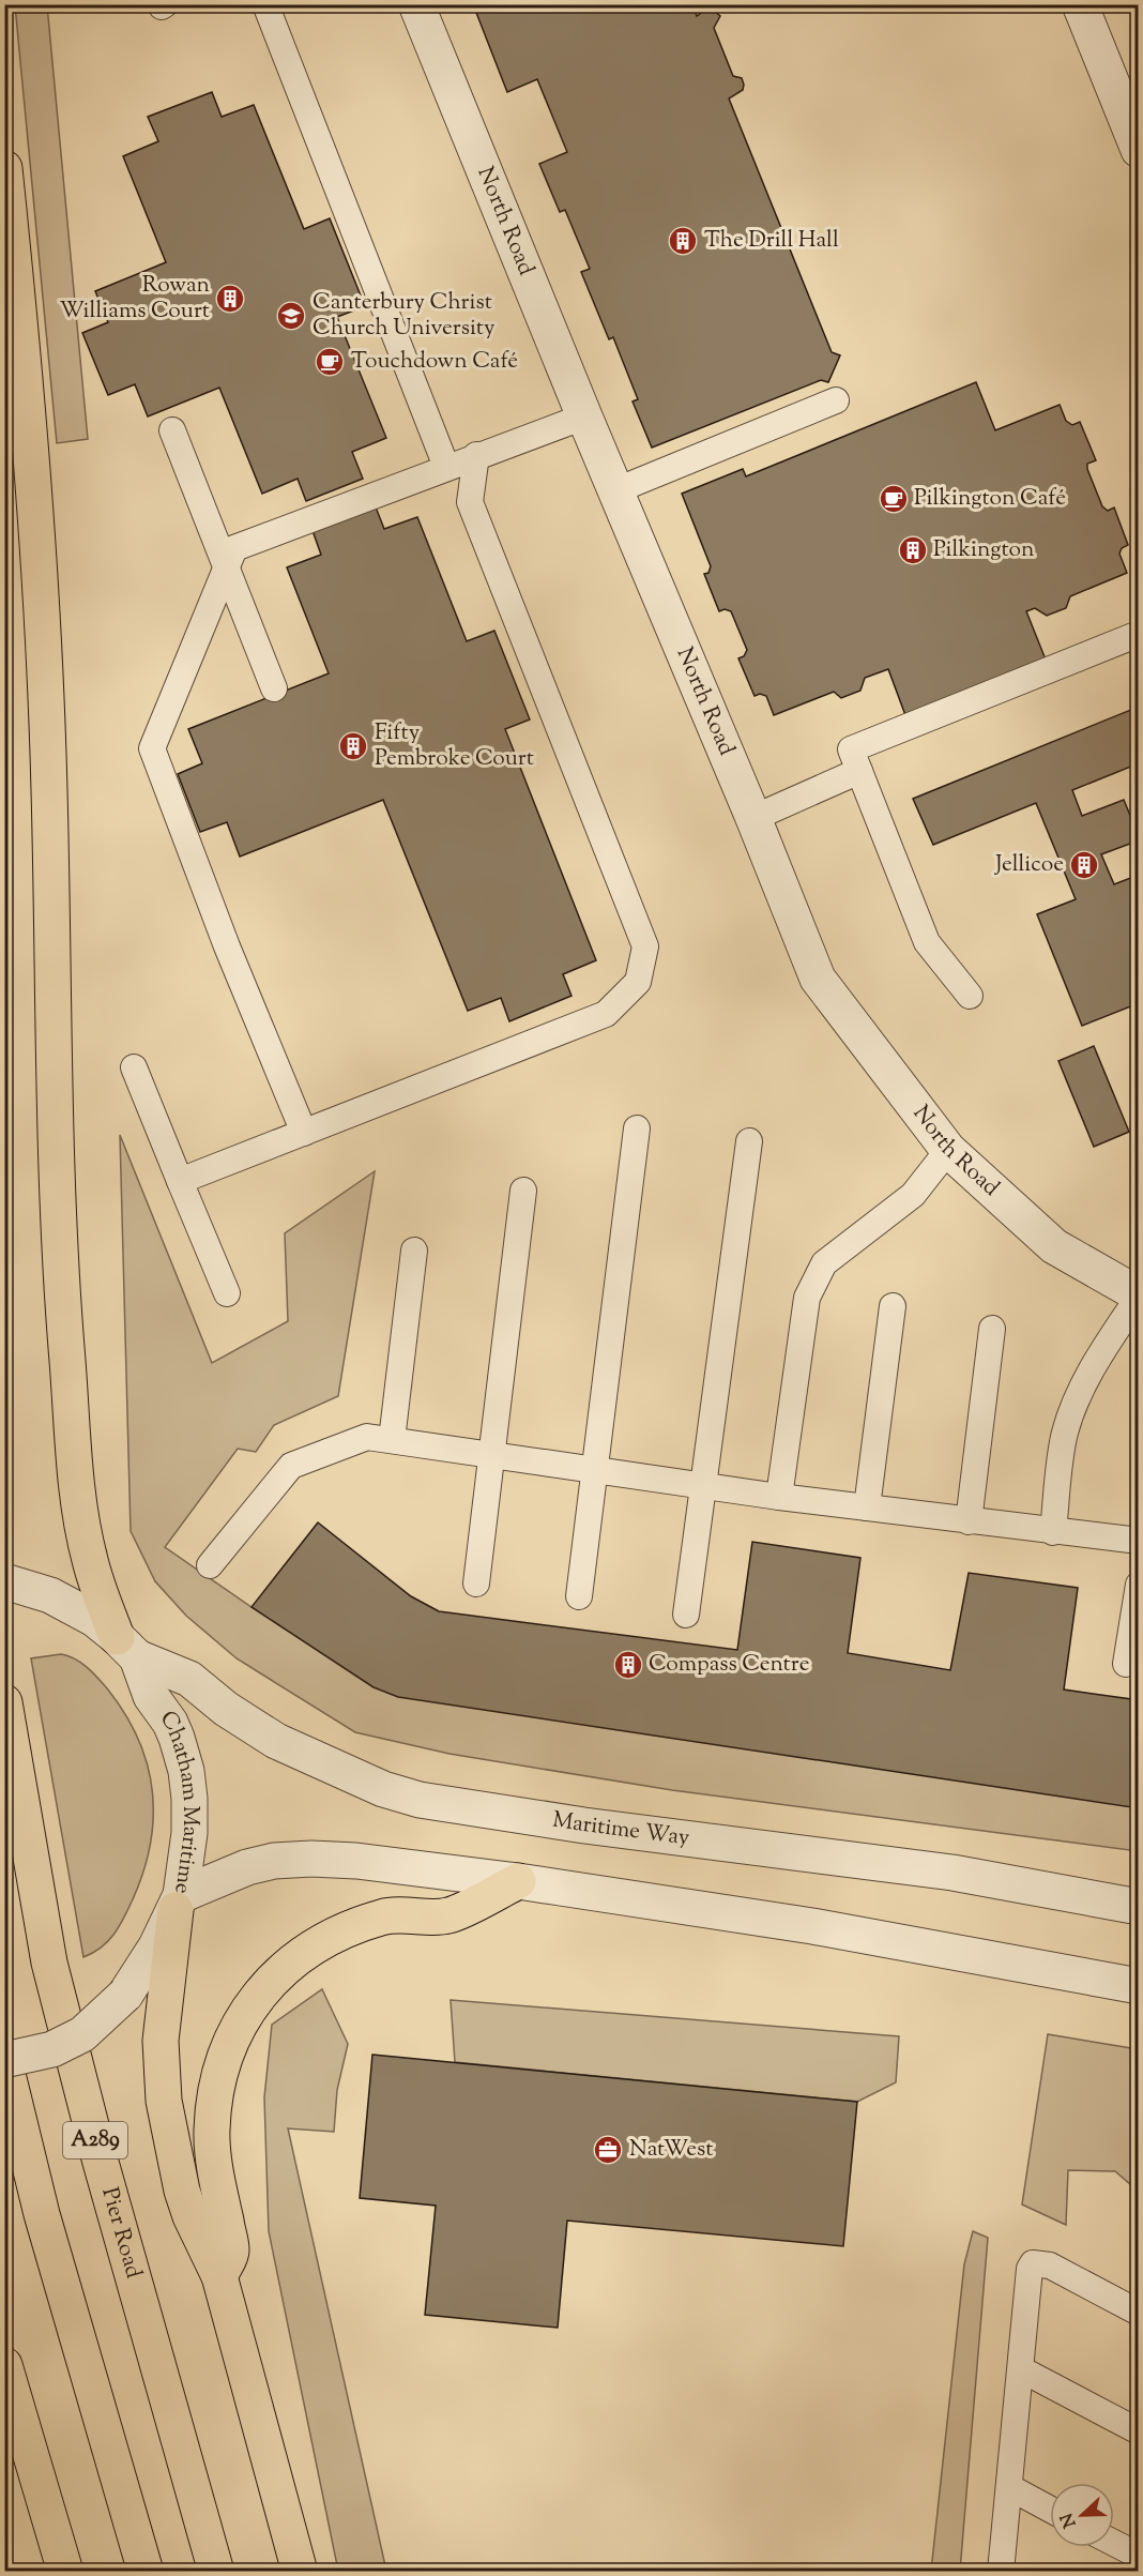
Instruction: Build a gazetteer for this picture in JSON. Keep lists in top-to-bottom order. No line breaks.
{"streets":{"main road":["A289","Pier Road"],"street":["North Road","Chatham Maritime","Maritime Way"]},"crossings":[["Chatham Maritime","Maritime Way"]],"places":{"building":["The Drill Hall","Rowan Williams Court","Pilkington","Fifty Pembroke Court","Jellicoe","Compass Centre"],"school or university":["Canterbury Christ Church University"],"cafe":["Touchdown Café","Pilkington Café"],"office":["NatWest"]},"north":"left"}
